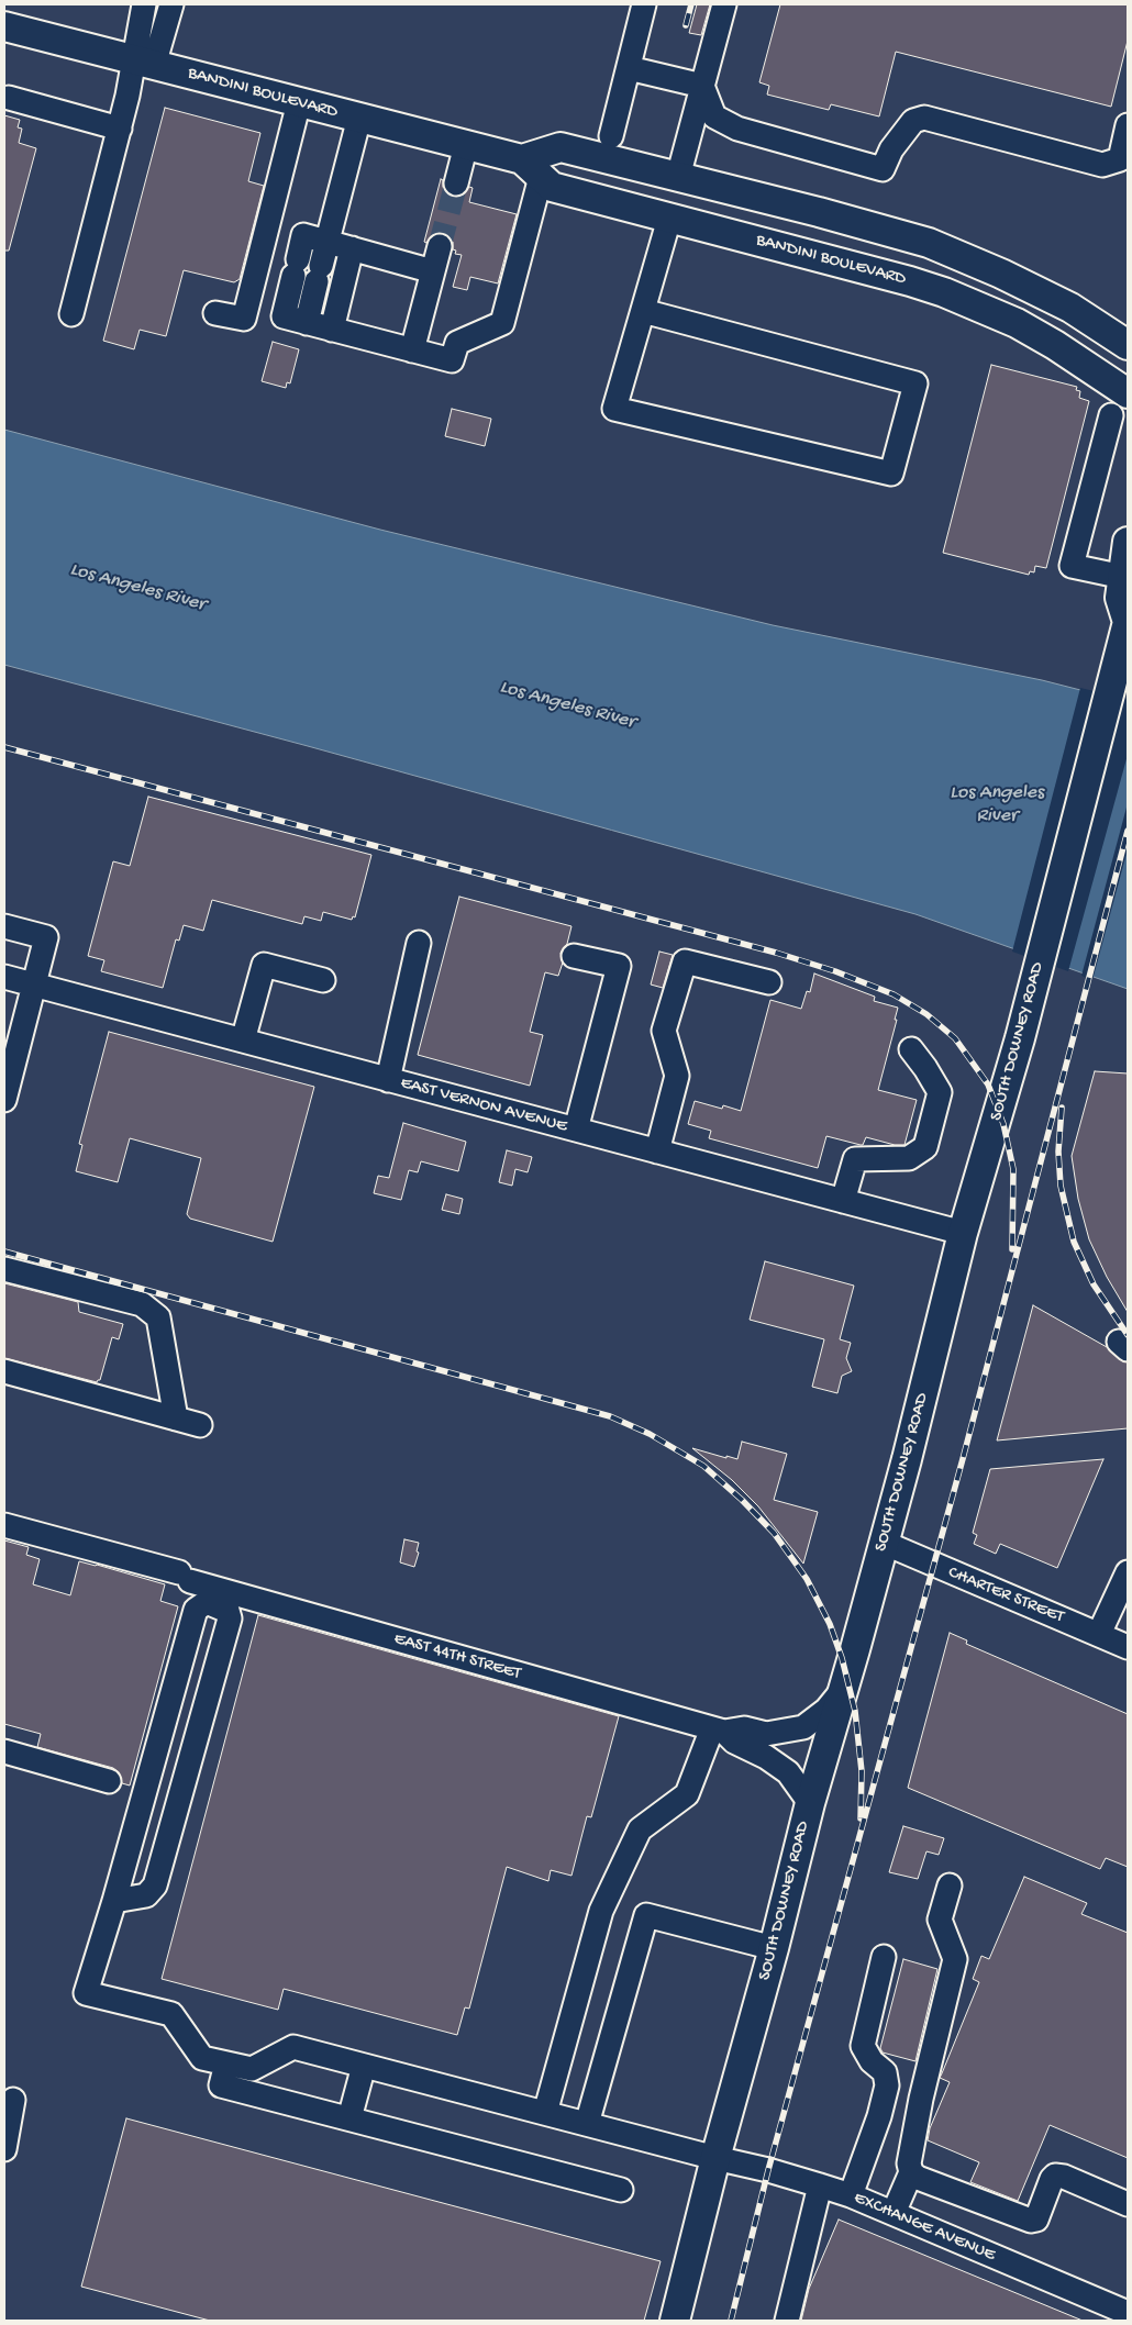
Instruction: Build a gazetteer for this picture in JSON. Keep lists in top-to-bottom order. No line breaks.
{"streets":{"main road":["BANDINI BOULEVARD","SOUTH DOWNEY ROAD"],"street":["EAST VERNON AVENUE","CHARTER STREET","EAST 44TH STREET","EXCHANGE AVENUE"]},"crossings":[["SOUTH DOWNEY ROAD","EAST VERNON AVENUE"],["SOUTH DOWNEY ROAD","CHARTER STREET"],["SOUTH DOWNEY ROAD","EAST 44TH STREET"],["SOUTH DOWNEY ROAD","EXCHANGE AVENUE"]],"water":["Los Angeles River"]}
